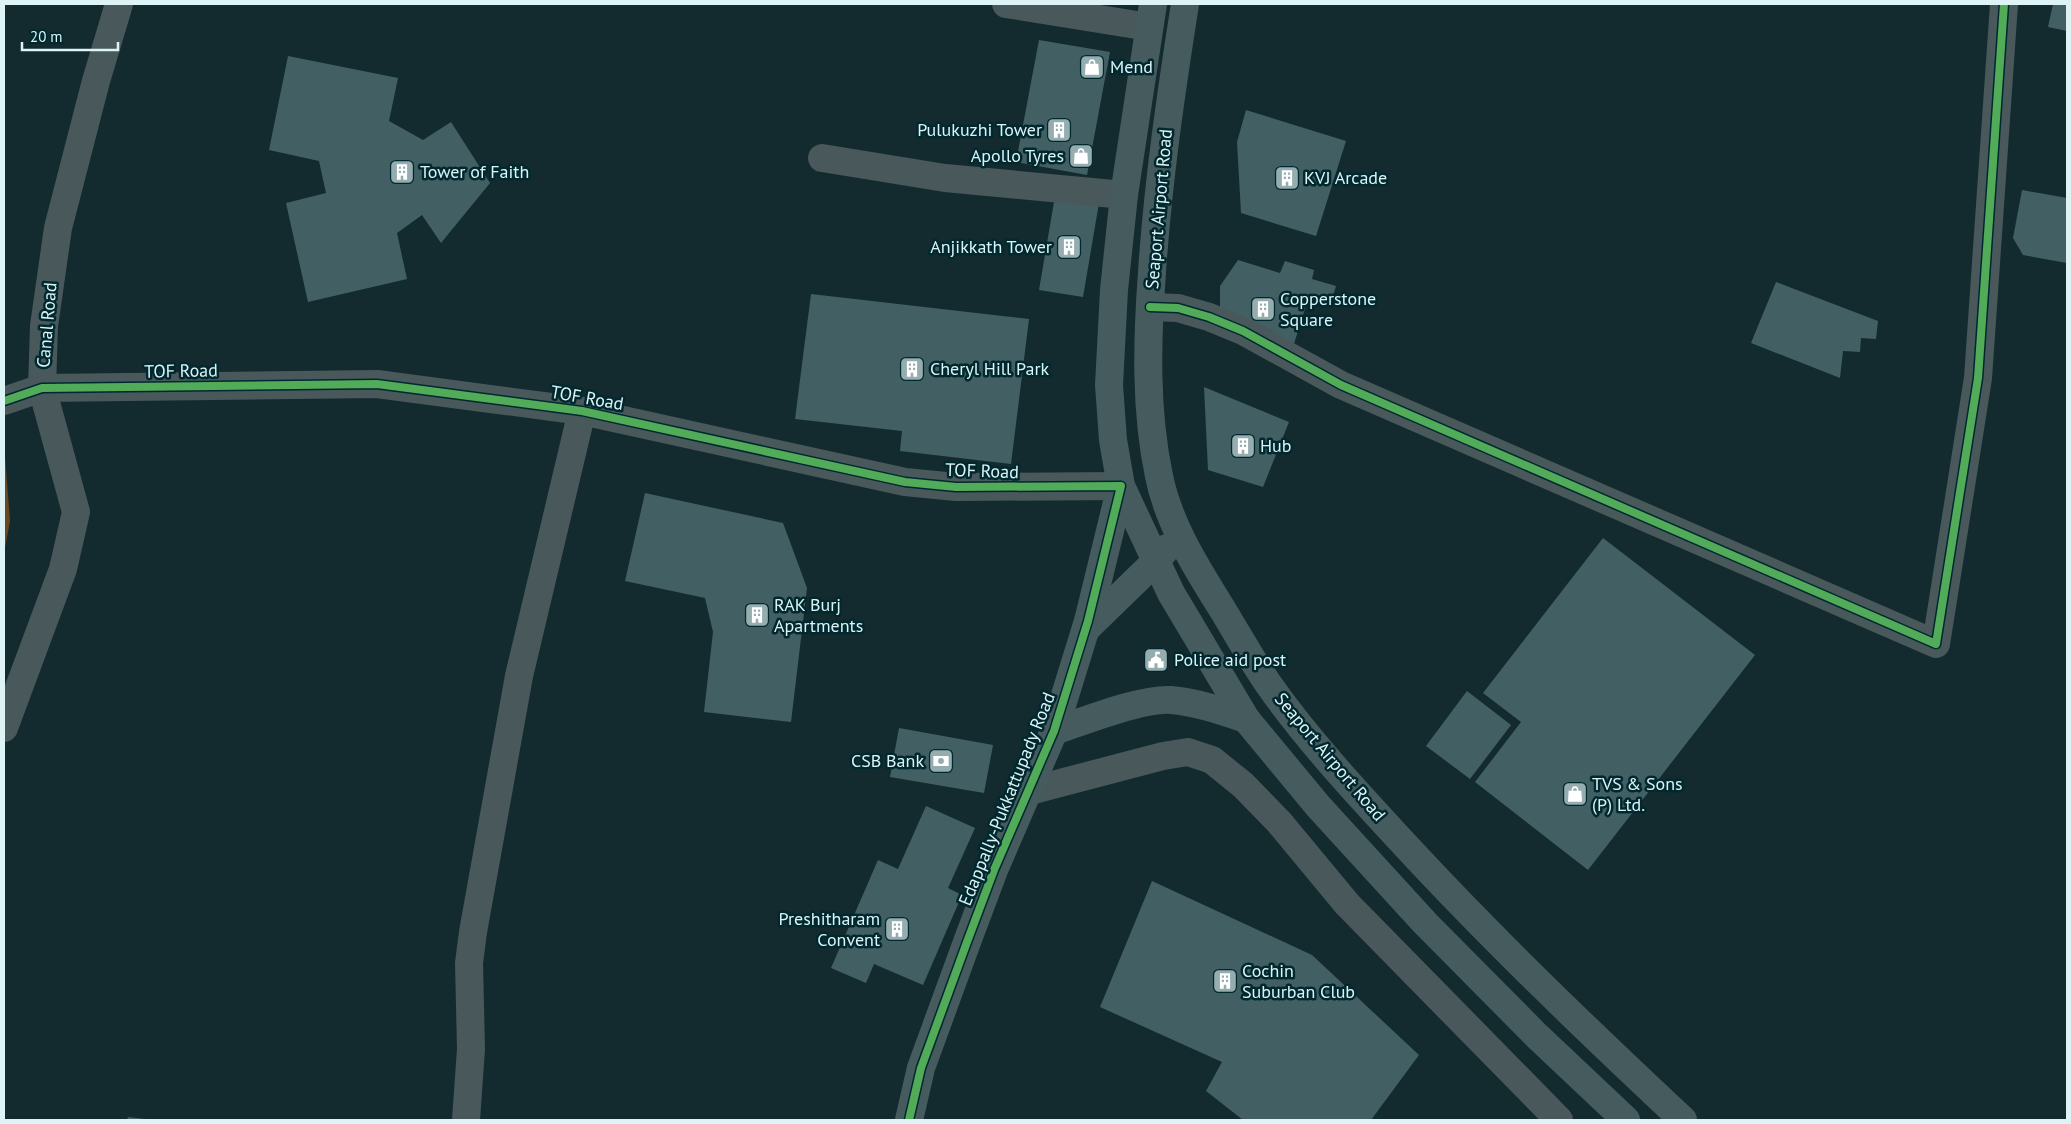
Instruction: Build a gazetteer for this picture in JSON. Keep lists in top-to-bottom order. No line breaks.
{"streets":{"main road":["Seaport Airport Road","Edappally-Pukkattupady Road"],"street":["Canal Road","TOF Road"]},"crossings":[["Seaport Airport Road","TOF Road"],["Seaport Airport Road","Edappally-Pukkattupady Road"],["Canal Road","TOF Road"],["TOF Road","Edappally-Pukkattupady Road"]],"places":{"shop":["Mend","Apollo Tyres","TVS & Sons (P) Ltd."],"building":["Pulukuzhi Tower","Tower of Faith","KVJ Arcade","Anjikkath Tower","Copperstone Square","Cheryl Hill Park","Hub","RAK Burj Apartments","Preshitharam Convent","Cochin Suburban Club"],"public building":["Police aid post"],"bank":["CSB Bank"]},"scale_bar":"20 m"}
